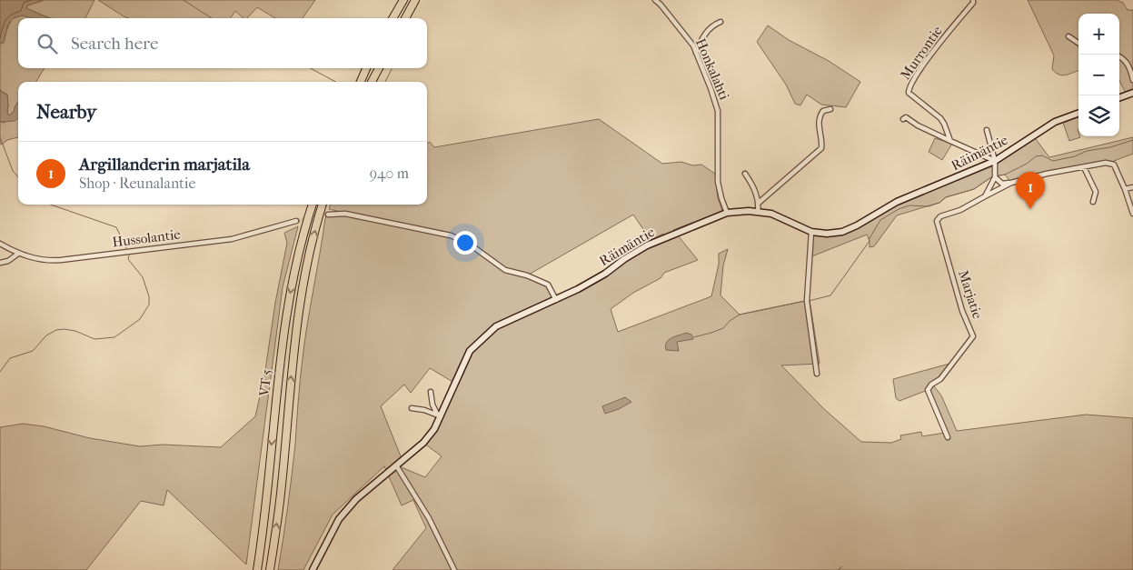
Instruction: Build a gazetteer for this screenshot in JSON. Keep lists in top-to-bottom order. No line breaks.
{"streets":{"highway":["VT 5"],"street":["Murrontie","Honkalahti","Räimäntie","Hussolantie","Marjatie"]},"crossings":[["Honkalahti","Räimäntie"]],"page":{"map_buttons":["+","−"],"search":"Search here","heading":"Nearby","list":[{"mark":"1","name":"Argillanderin marjatila","note":"Shop · Reunalantie","value":"940 m"}],"pins":"1"}}
